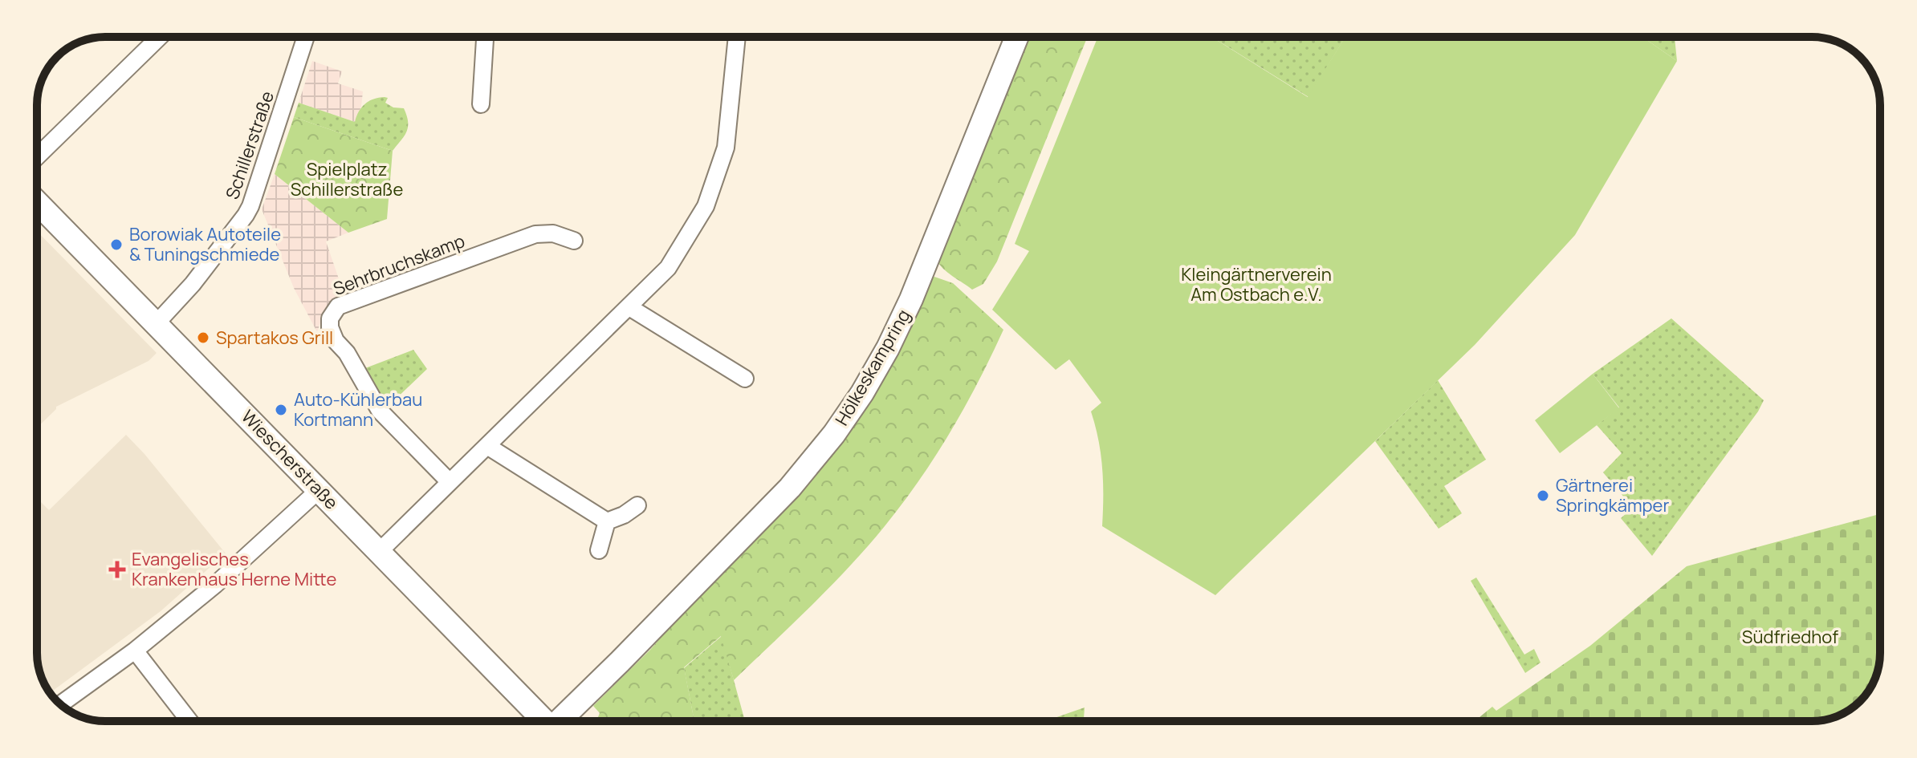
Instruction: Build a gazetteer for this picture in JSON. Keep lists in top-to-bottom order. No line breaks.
{"streets":{"main road":["Hölkeskampring","Wiescherstraße"],"street":["Schillerstraße","Sehrbruchskamp"]},"crossings":[["Schillerstraße","Wiescherstraße"]],"parks":["Spielplatz Schillerstraße","Kleingärtnerverein Am Ostbach e.V.","Südfriedhof"],"places":{"other":["Borowiak Autoteile & Tuningschmiede","Spartakos Grill","Auto-Kühlerbau Kortmann","Gärtnerei Springkämper"],"health":["Evangelisches Krankenhaus Herne Mitte"]}}
